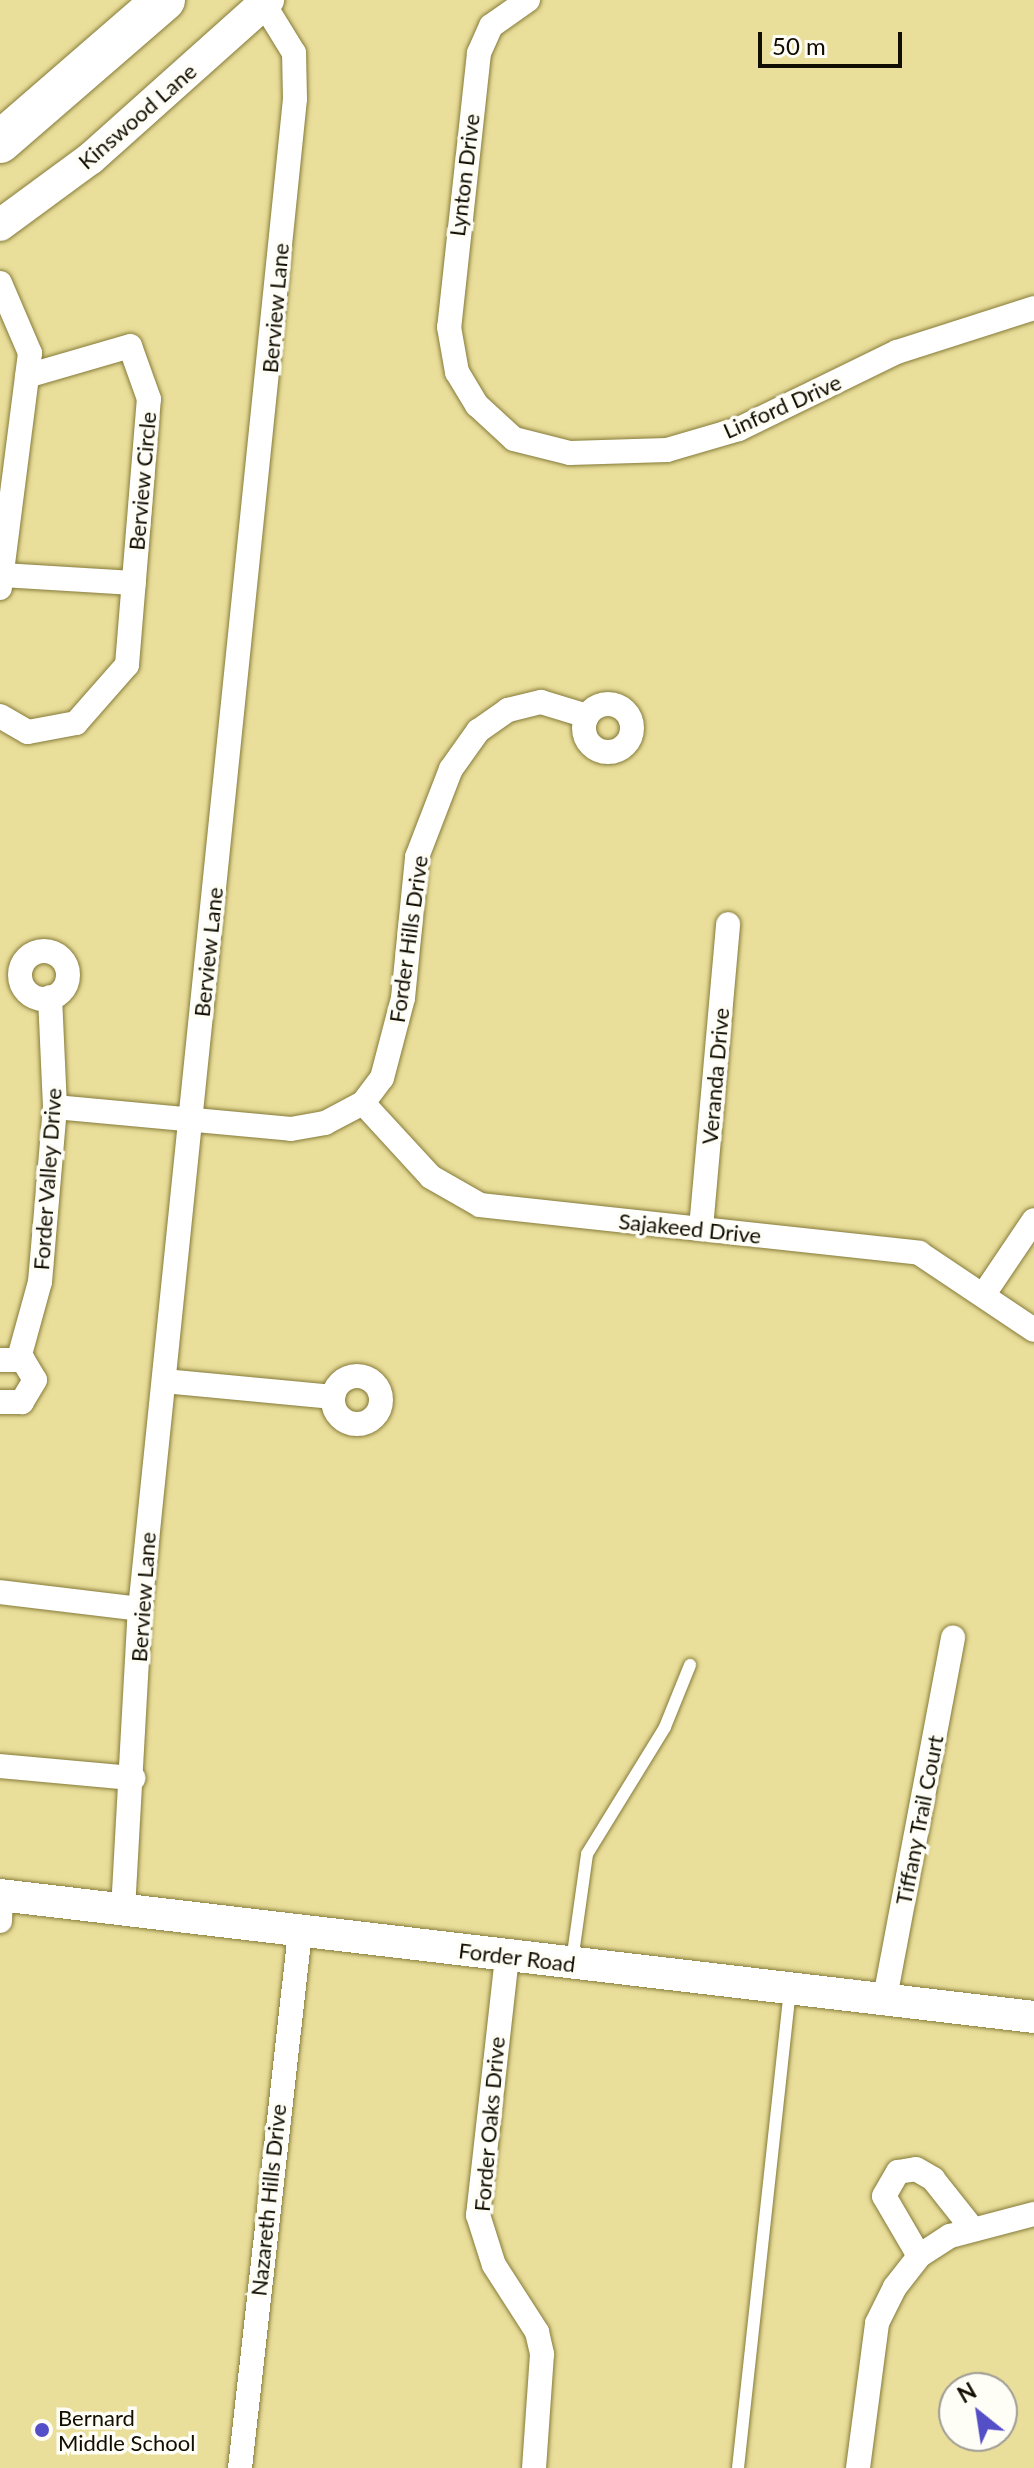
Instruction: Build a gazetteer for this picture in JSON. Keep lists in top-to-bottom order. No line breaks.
{"streets":{"main road":["Kinswood Lane","Forder Road"],"street":["Lynton Drive","Berview Lane","Linford Drive","Berview Circle","Forder Hills Drive","Veranda Drive","Forder Valley Drive","Sajakeed Drive","Tiffany Trail Court","Forder Oaks Drive","Nazareth Hills Drive"]},"crossings":[["Kinswood Lane","Berview Lane"],["Lynton Drive","Linford Drive"],["Berview Lane","Forder Hills Drive"],["Berview Lane","Forder Road"],["Forder Hills Drive","Forder Valley Drive"],["Forder Hills Drive","Sajakeed Drive"],["Veranda Drive","Sajakeed Drive"],["Tiffany Trail Court","Forder Road"],["Forder Road","Forder Oaks Drive"],["Forder Road","Nazareth Hills Drive"]],"places":["Bernard Middle School"],"scale_bar":"50 m","north":"top left"}
